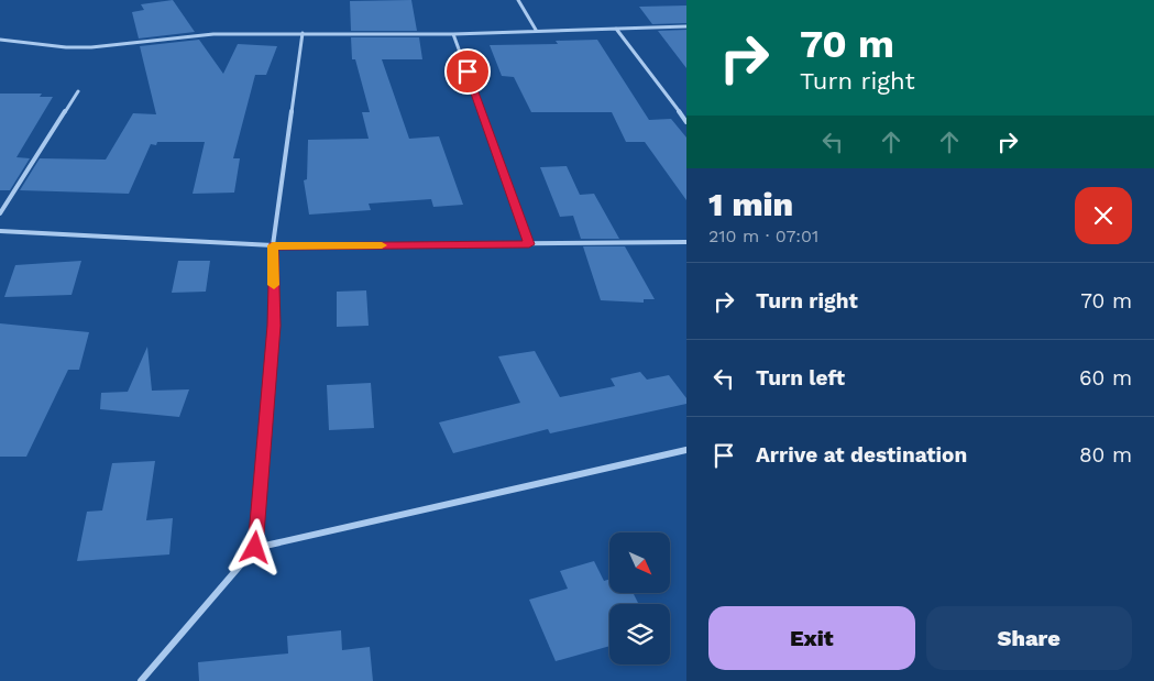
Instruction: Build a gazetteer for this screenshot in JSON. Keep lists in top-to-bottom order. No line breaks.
{"north":"bottom right","page":{"turn":["70 m","Turn right"],"heading":["1 min","210 m · 07:01"],"list":[{"name":"Turn right","value":"70 m"},{"name":"Turn left","value":"60 m"},{"name":"Arrive at destination","value":"80 m"}],"buttons":["Exit","Share"]}}
